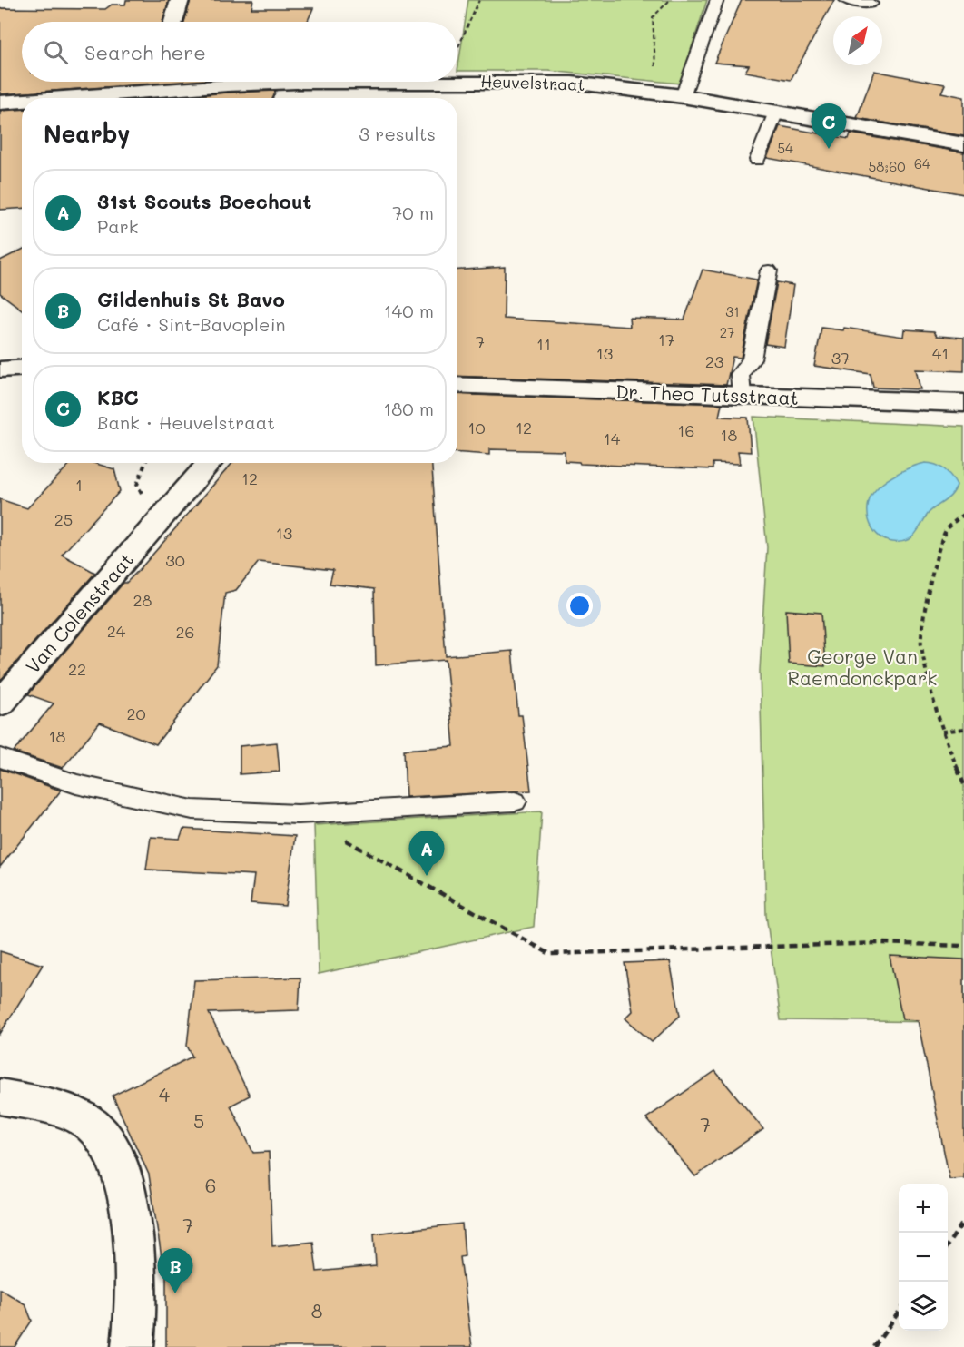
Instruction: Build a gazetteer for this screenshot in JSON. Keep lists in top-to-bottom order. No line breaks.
{"streets":{"street":["Heuvelstraat","Dr. Theo Tutsstraat","Van Colenstraat"]},"parks":["George Van Raemdonckpark"],"house_numbers":["54","64","58;60","31","27","17","7","11","13","41","37","23","10","12","16","18","14","12","1","25","13","30","28","24","26","22","20","18","4","5","7","6","7","8"],"north":"top right","page":{"search":"Search here","heading":["Nearby","3 results"],"pins":["C","A","B"],"list":[{"mark":"A","name":"31st Scouts Boechout","note":"Park","value":"70 m"},{"mark":"B","name":"Gildenhuis St Bavo","note":"Café · Sint-Bavoplein","value":"140 m"},{"mark":"C","name":"KBC","note":"Bank · Heuvelstraat","value":"180 m"}],"map_buttons":["+","−"]}}
